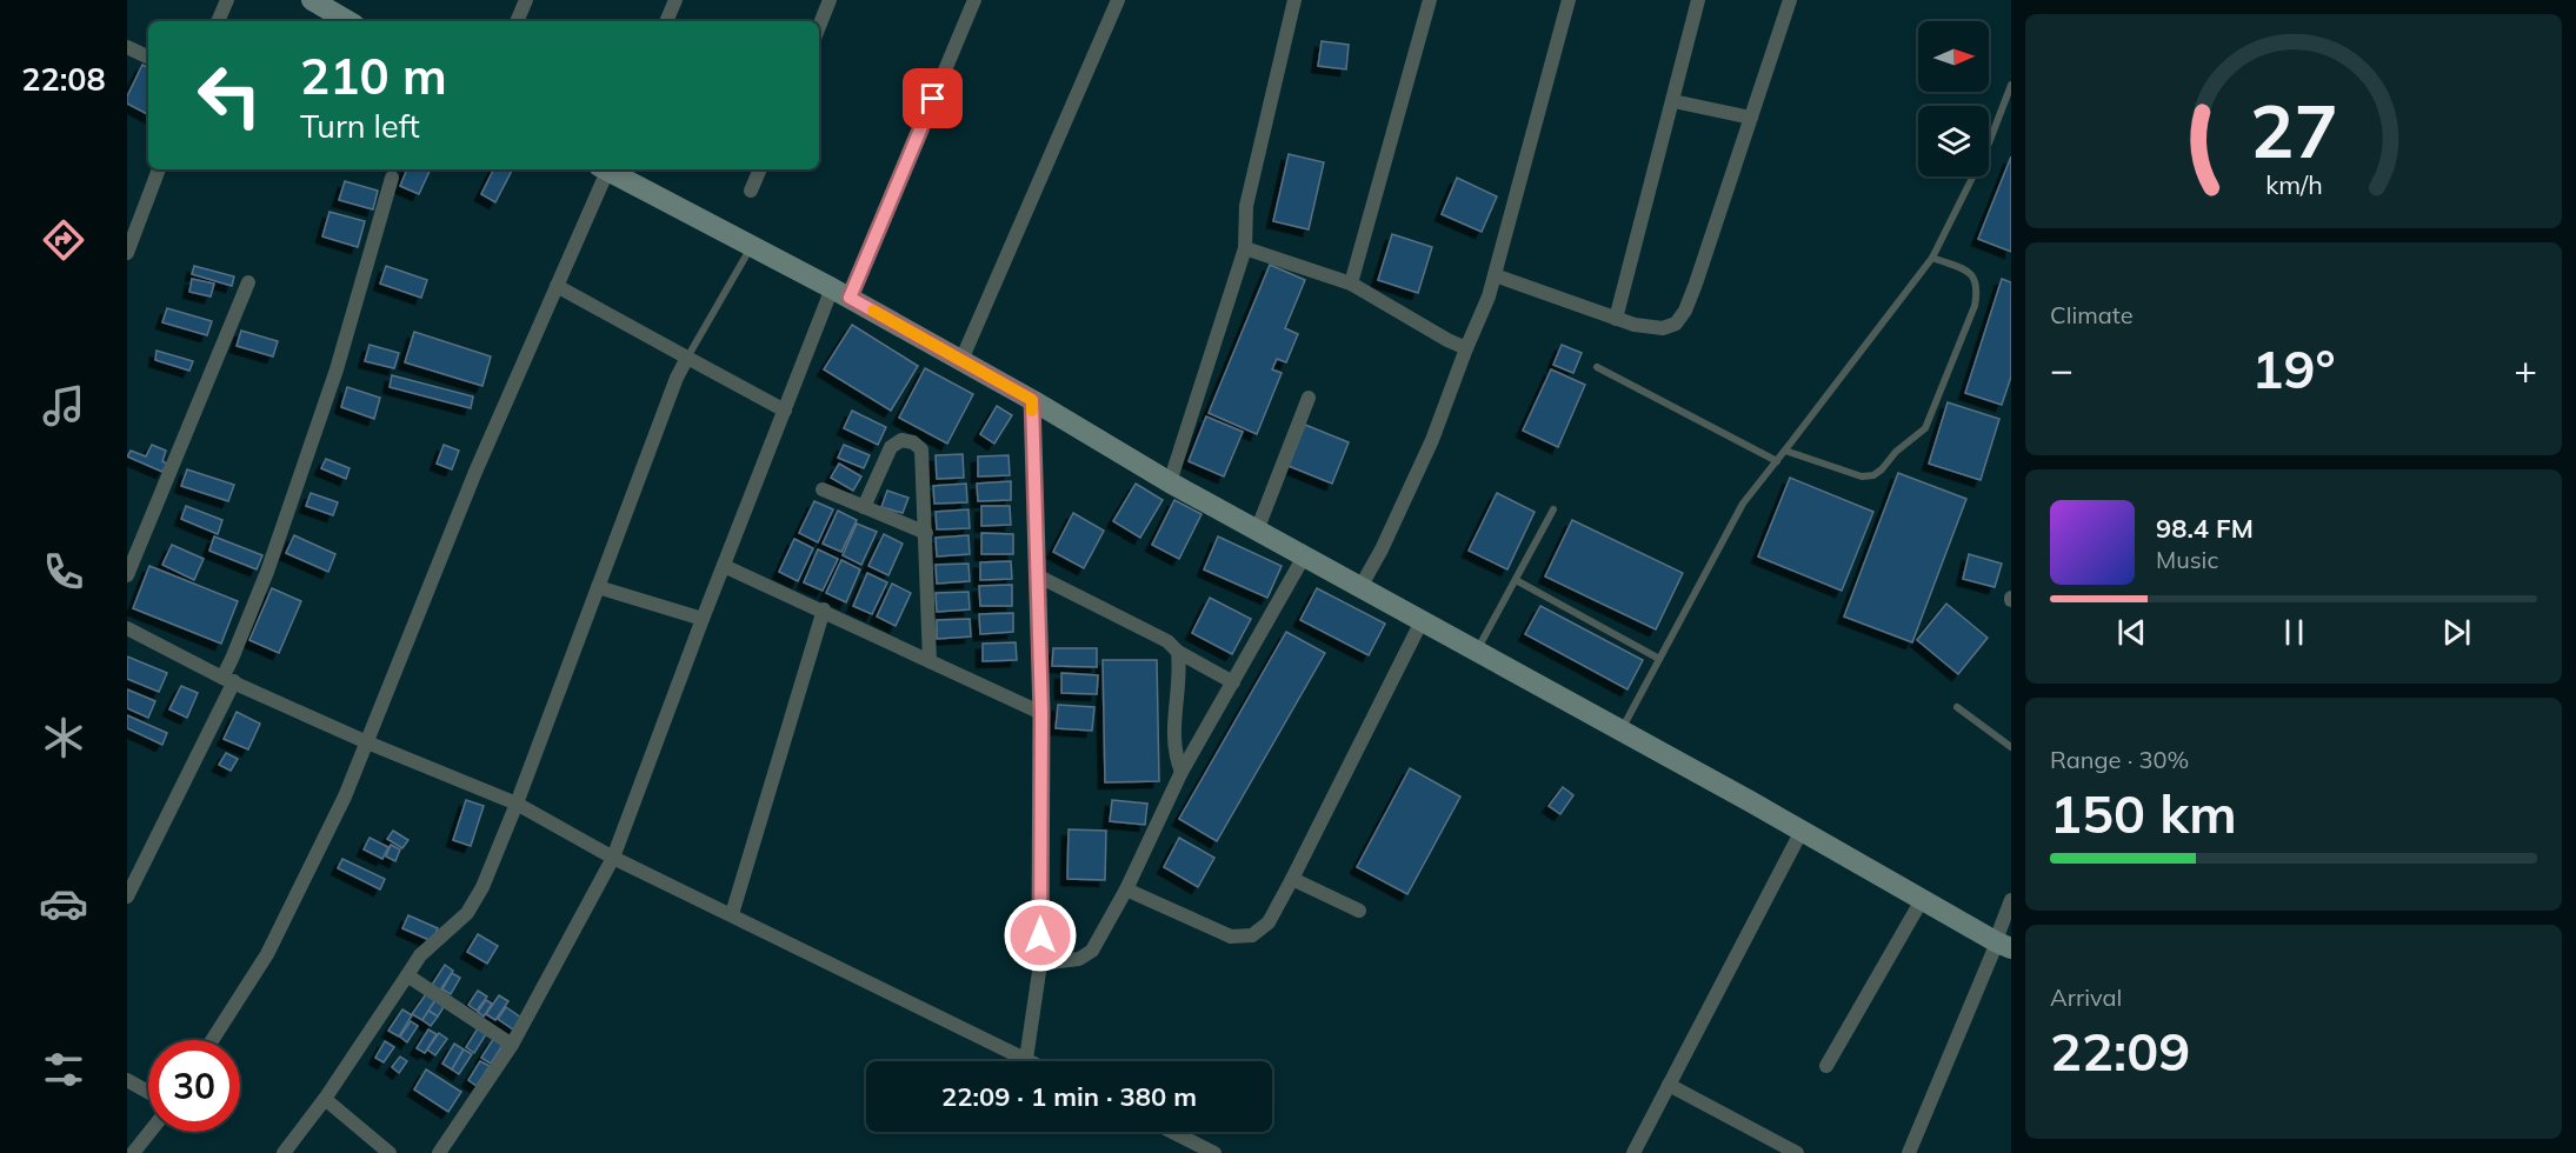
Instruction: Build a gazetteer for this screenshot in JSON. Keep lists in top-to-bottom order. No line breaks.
{"north":"right","page":{"tabs":"22:08","turn":["210 m","Turn left"],"tile":["Climate",["Range · 30%","150 km"],["Arrival","22:09"]],"heat":["−","19°","+"],"song":["98.4 FM","Music"],"limit":"30","trip":"22:09 · 1 min · 380 m","gauge":["27","km/h"]}}
